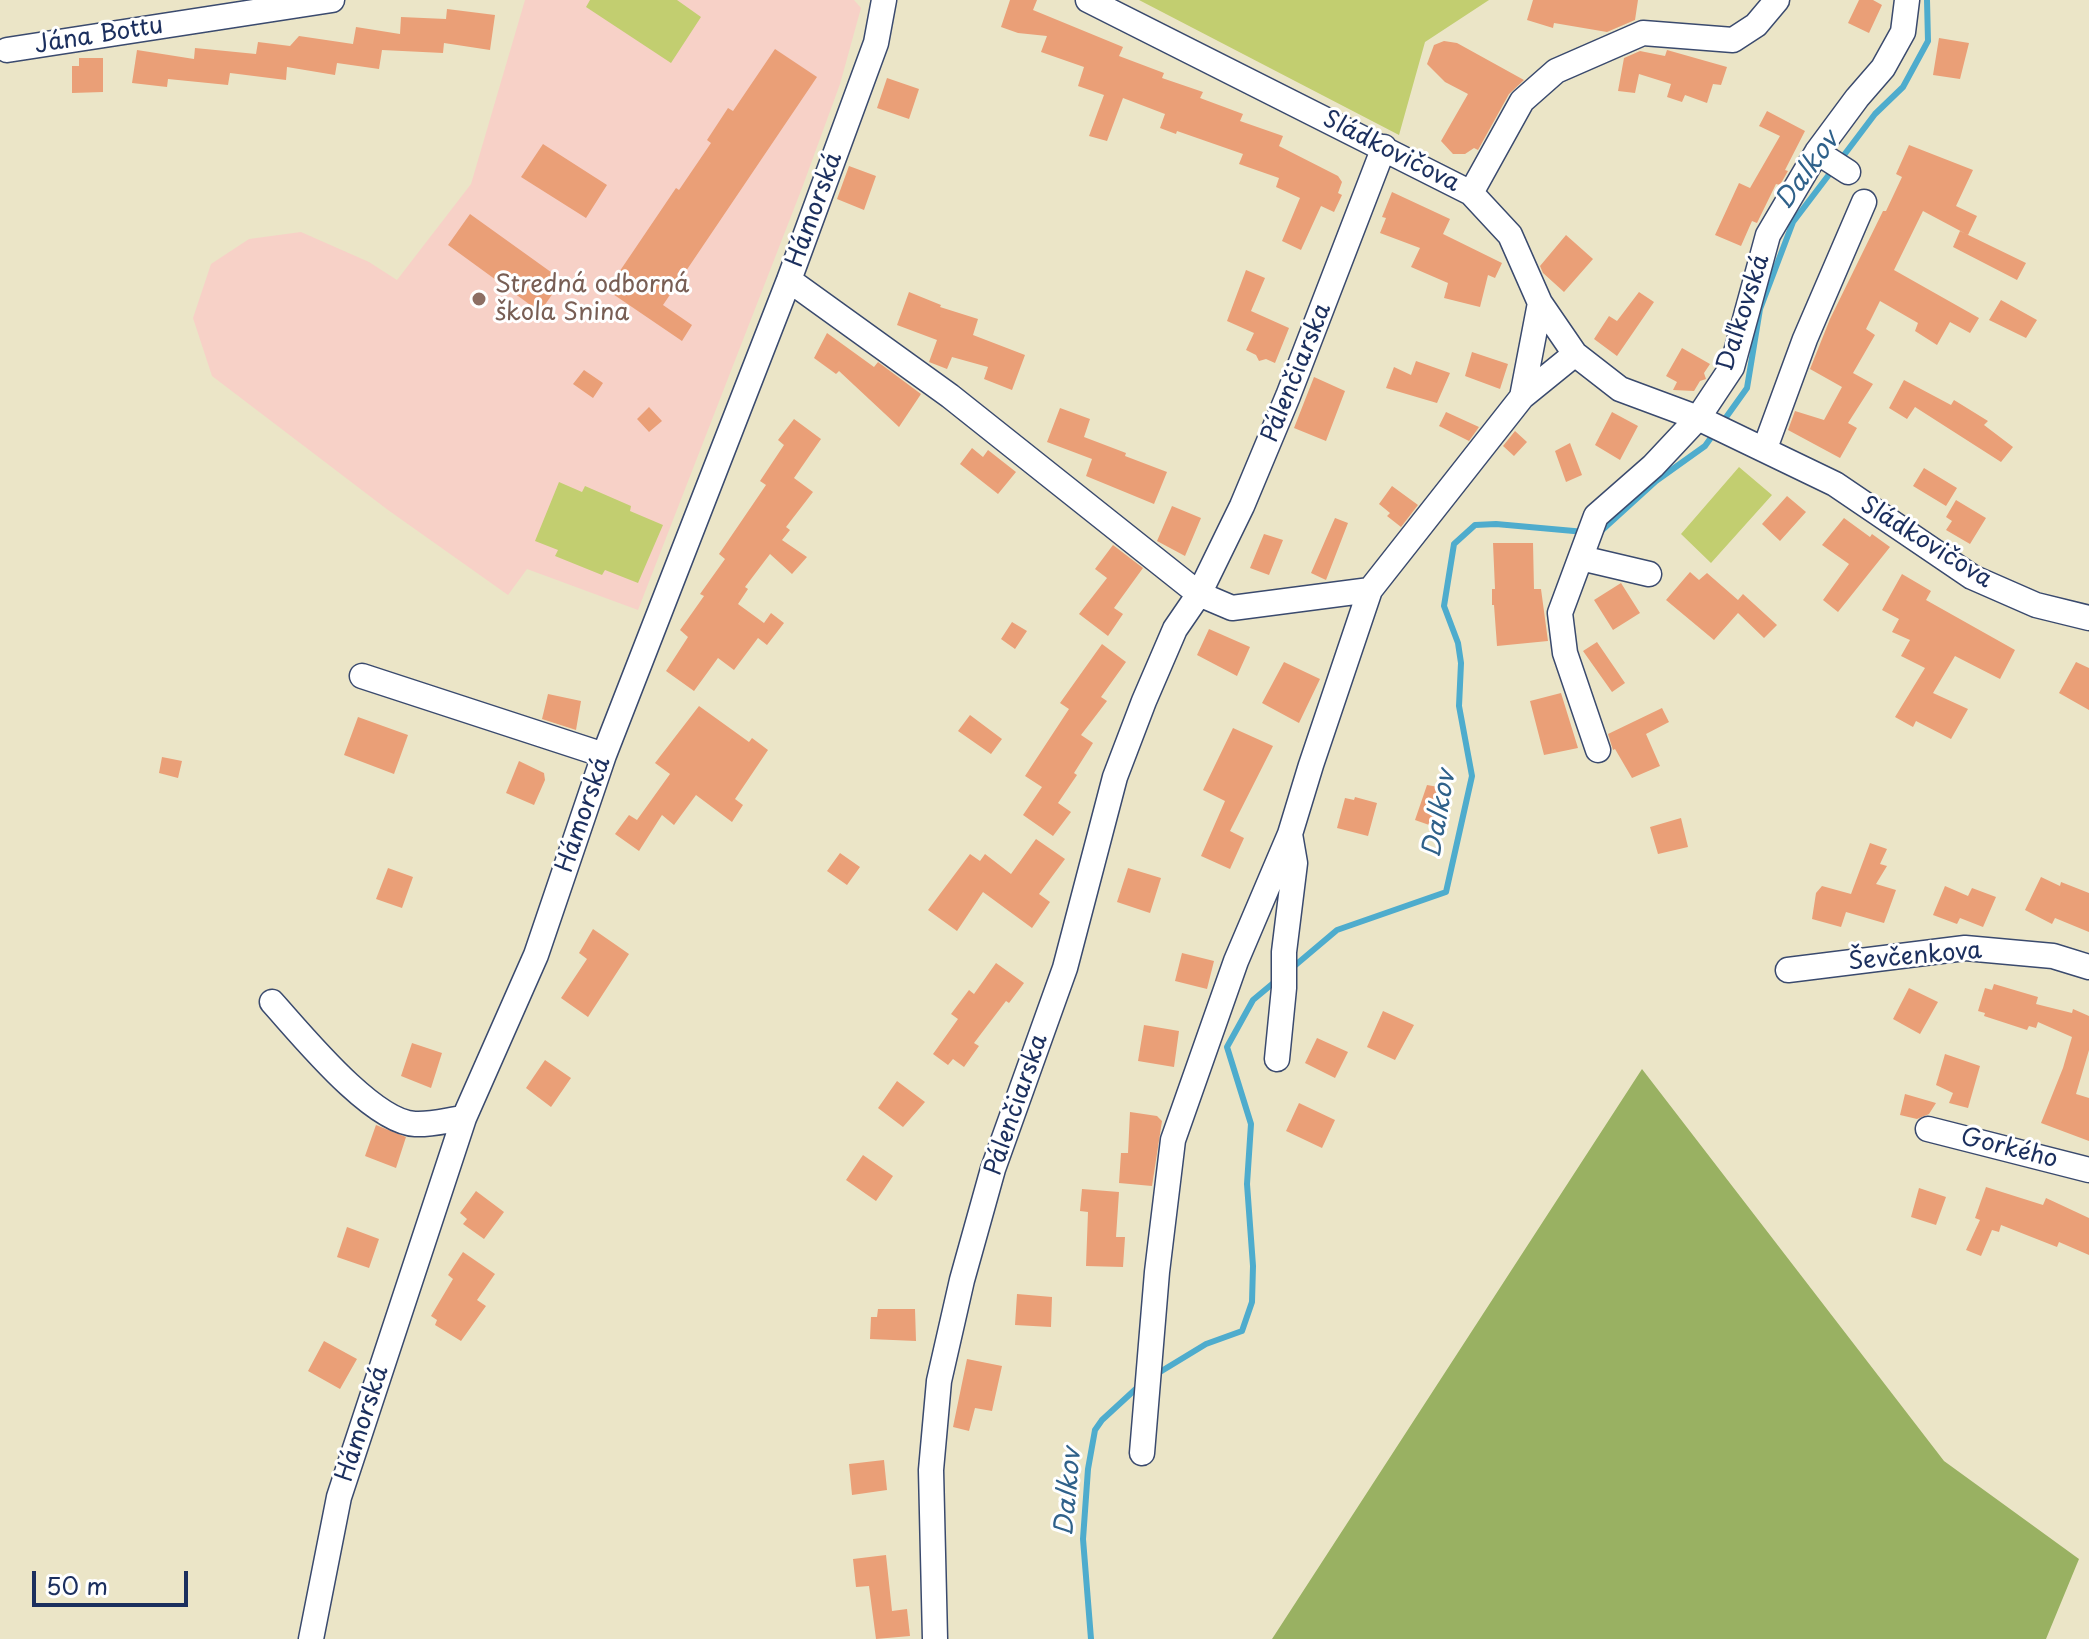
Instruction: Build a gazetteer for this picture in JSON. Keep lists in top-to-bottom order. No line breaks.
{"streets":{"street":["Jána Bottu","Sládkovičova","Hámorská","Daľkovská","Pálenčiarska","Ševčenkova","Gorkého"]},"crossings":[["Sládkovičova","Daľkovská"],["Sládkovičova","Pálenčiarska"]],"water":["Dalkov"],"places":["Stredná odborná škola Snina"],"scale_bar":"50 m"}
